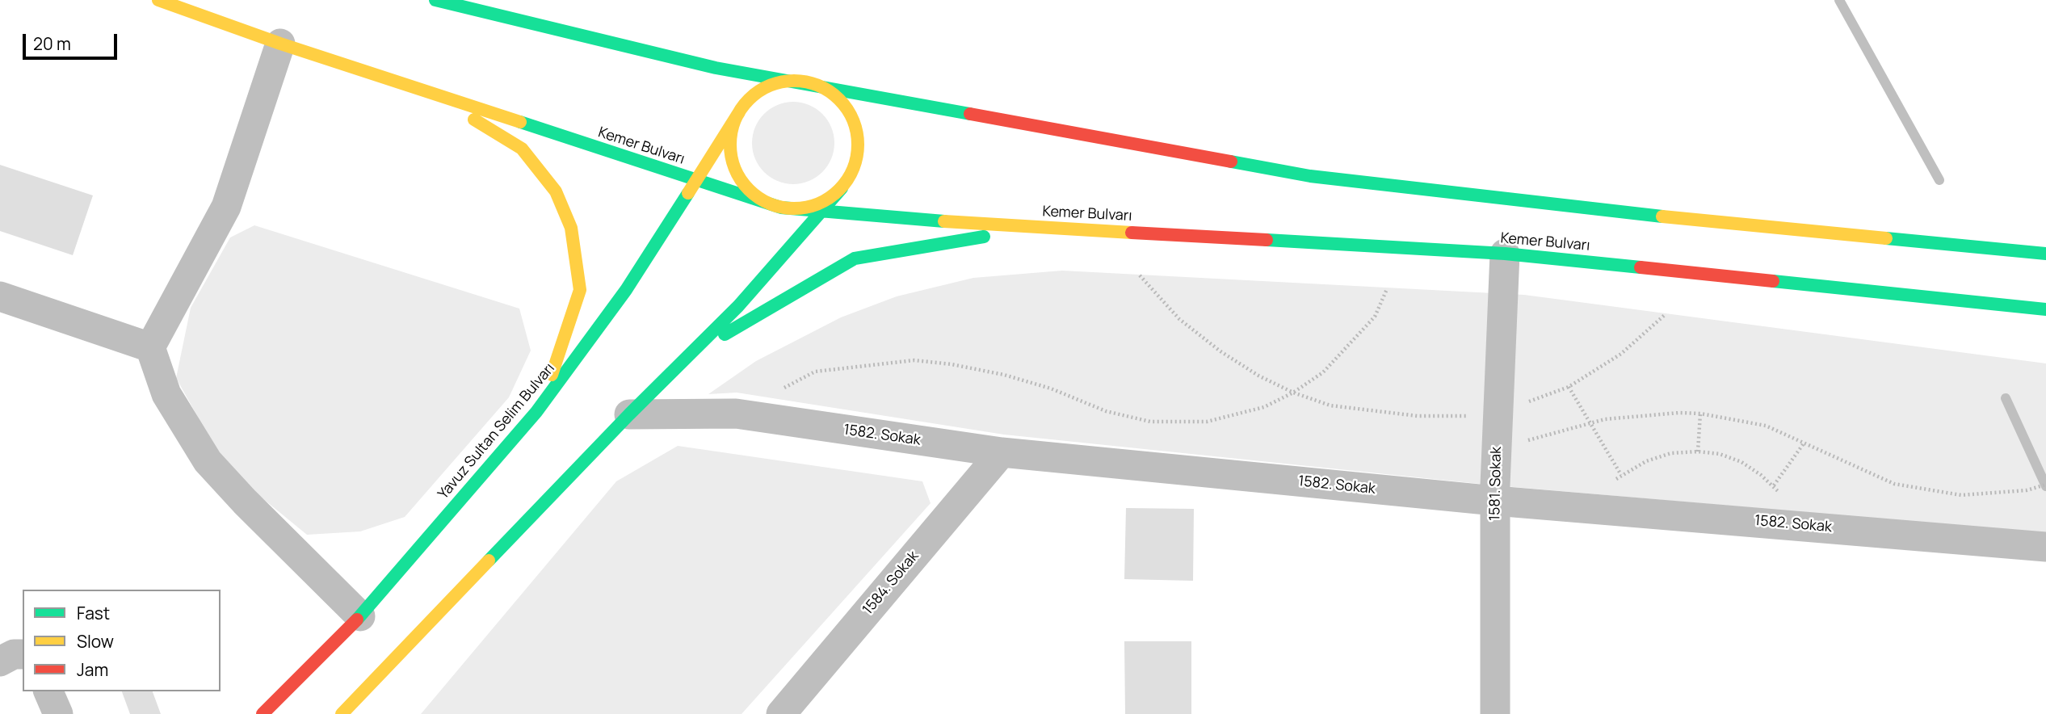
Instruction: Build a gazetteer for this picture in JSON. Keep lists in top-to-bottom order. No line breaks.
{"streets":{"main road":["Kemer Bulvarı","Yavuz Sultan Selim Bulvarı"],"street":["1582. Sokak","1581. Sokak","1584. Sokak"]},"crossings":[["Kemer Bulvarı","Yavuz Sultan Selim Bulvarı"],["Kemer Bulvarı","1581. Sokak"],["1582. Sokak","1581. Sokak"],["1582. Sokak","1584. Sokak"]],"legend":["Fast","Slow","Jam"],"scale_bar":"20 m"}
